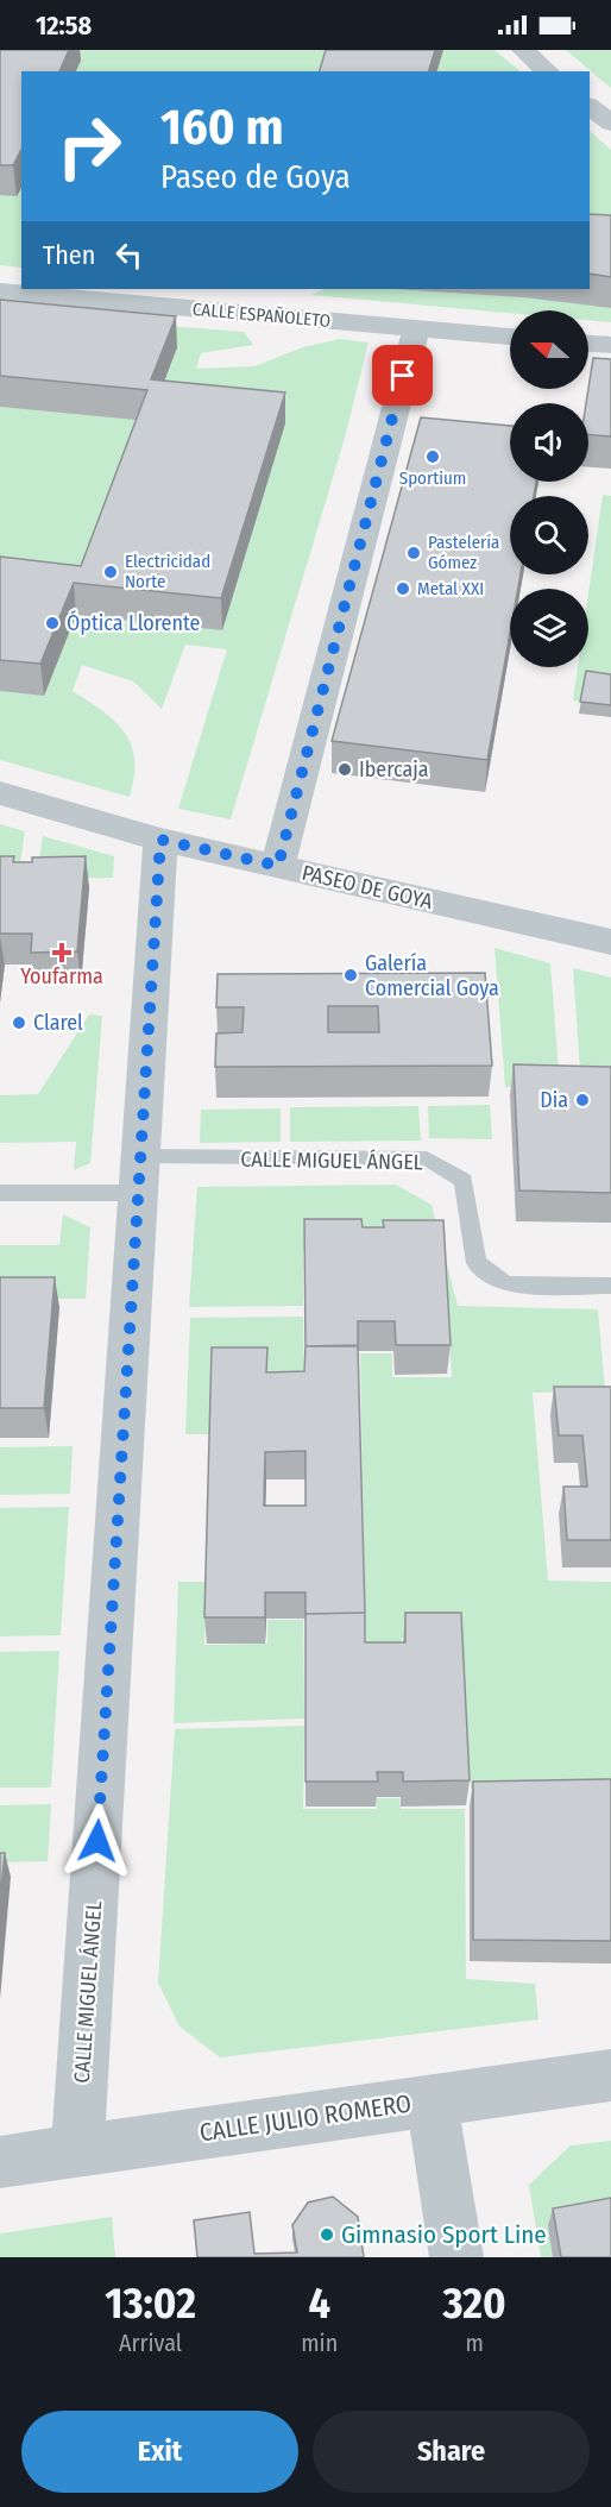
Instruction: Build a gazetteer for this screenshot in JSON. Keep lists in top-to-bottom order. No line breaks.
{"streets":{"street":["CALLE ESPAÑOLETO","PASEO DE GOYA","CALLE MIGUEL ÁNGEL","CALLE JULIO ROMERO"]},"crossings":[["PASEO DE GOYA","CALLE MIGUEL ÁNGEL"],["CALLE MIGUEL ÁNGEL","CALLE JULIO ROMERO"]],"places":{"other":["Sportium","Pastelería Gómez","Electricidad Norte","Metal XXI","Óptica Llorente","Ibercaja","Galería Comercial Goya","Clarel","Dia","Gimnasio Sport Line"],"health":["Youfarma"]},"north":"left","page":{"status":"12:58","turn":["160 m","Paseo de Goya"],"then":"Then","eta":["13:02","Arrival","4","min","320","m"],"buttons":["Exit","Share"]}}
